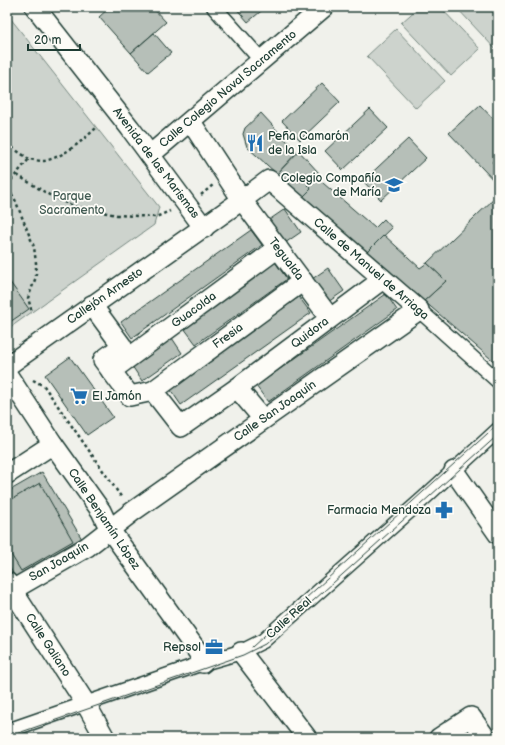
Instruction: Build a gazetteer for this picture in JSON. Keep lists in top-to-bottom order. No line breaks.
{"streets":{"street":["Calle Colegio Naval Sacramento","Avenida de las Marismas","Tegualda","Calle de Manuel de Arriaga","Callejón Arnesto","Guacolda","Quidora","Fresia","Calle San Joaquín","Calle Benjamín López","San Joaquín","Calle Real","Calle Galiano"]},"crossings":[["Calle Colegio Naval Sacramento","Avenida de las Marismas"],["Avenida de las Marismas","Tegualda"],["Avenida de las Marismas","Calle de Manuel de Arriaga"],["Avenida de las Marismas","Callejón Arnesto"],["Tegualda","Calle de Manuel de Arriaga"],["Tegualda","Guacolda"],["Tegualda","Quidora"],["Tegualda","Fresia"],["Calle de Manuel de Arriaga","Quidora"],["Calle de Manuel de Arriaga","Calle San Joaquín"],["Callejón Arnesto","Calle Benjamín López"],["Quidora","Fresia"],["Calle San Joaquín","Calle Benjamín López"],["Calle San Joaquín","San Joaquín"],["Calle Benjamín López","San Joaquín"],["Calle Benjamín López","Calle Real"],["San Joaquín","Calle Galiano"],["Calle Real","Calle Galiano"]],"parks":["Parque Sacramento"],"places":{"restaurant":["Peña Camarón de la Isla"],"school or university":["Colegio Compañía de María"],"supermarket":["El Jamón"],"pharmacy":["Farmacia Mendoza"],"office":["Repsol"]},"scale_bar":"20 m"}
